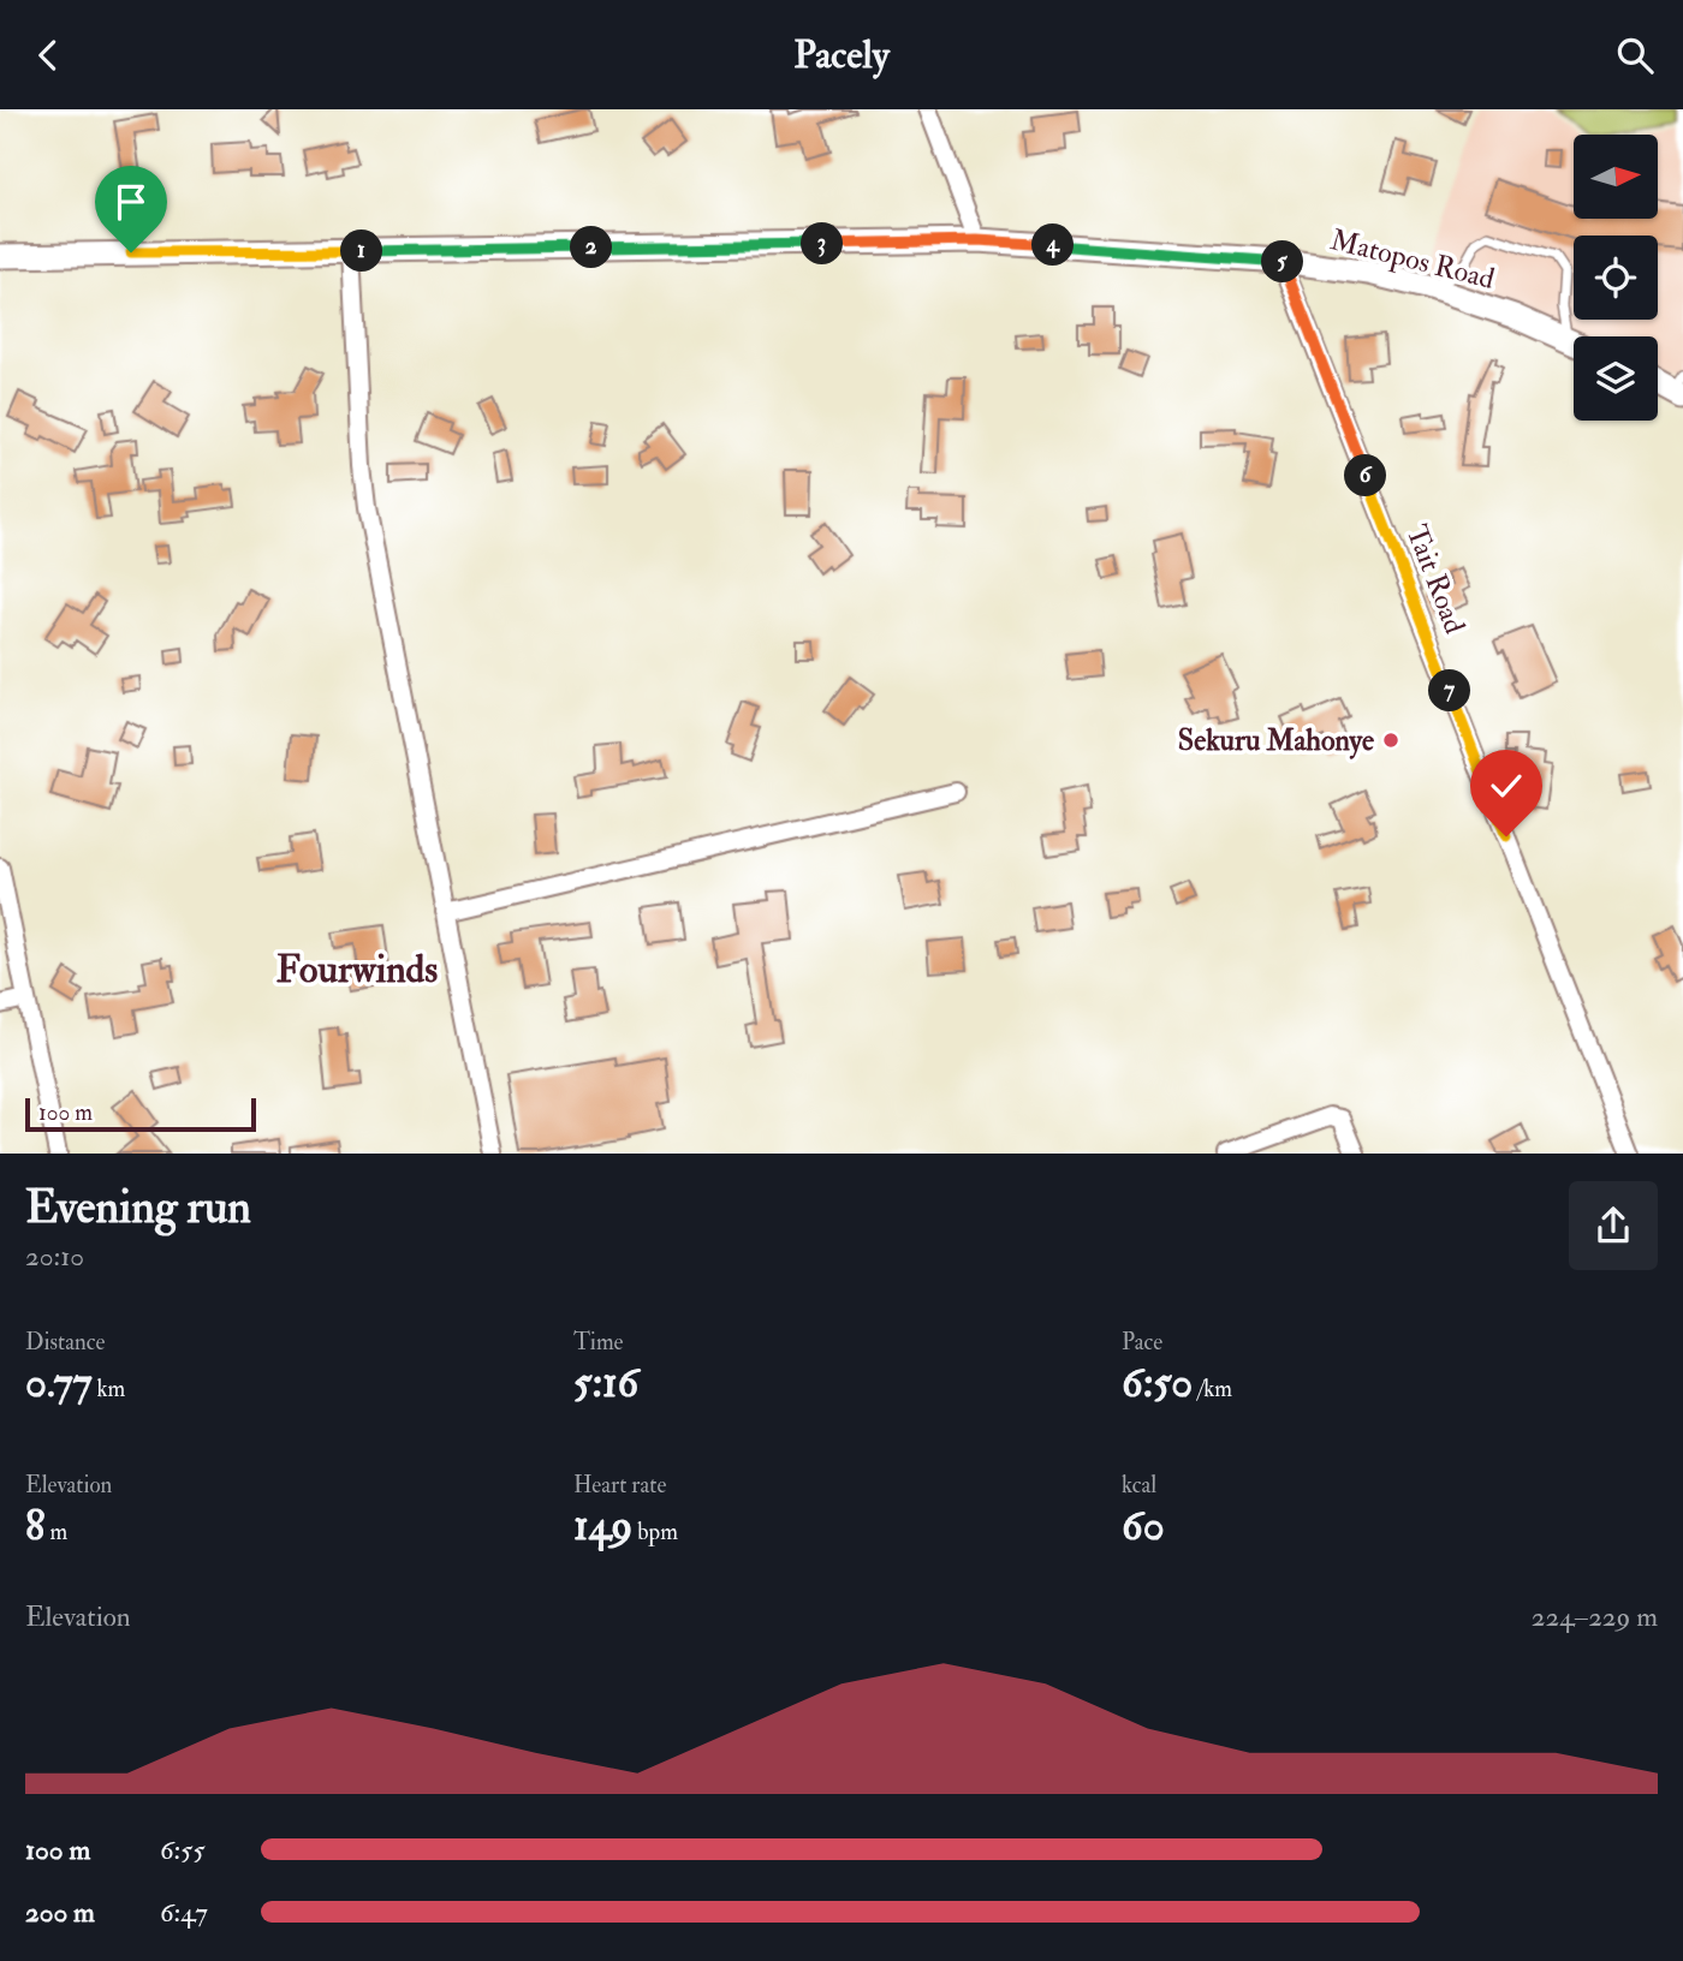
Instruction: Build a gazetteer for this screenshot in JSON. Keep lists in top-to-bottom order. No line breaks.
{"streets":{"main road":["Matopos Road"],"street":["Tait Road"]},"crossings":[["Matopos Road","Tait Road"]],"districts":["Fourwinds"],"places":["Sekuru Mahonye"],"scale_bar":"100 m","north":"right","page":{"header":"Pacely","pins":["3","4","2","1","5","6","7"],"scale":"100 m","heading":["Evening run","20:10"],"stats":[["Distance","0.77 km"],["Time","5:16"],["Pace","6:50 /km"],["Elevation","8 m"],["Heart rate","149 bpm"],["kcal","60"]],"chart":["Elevation","224–229 m"],"list":[{"name":"100 m","note":"6:55"},{"name":"200 m","note":"6:47"}]}}
